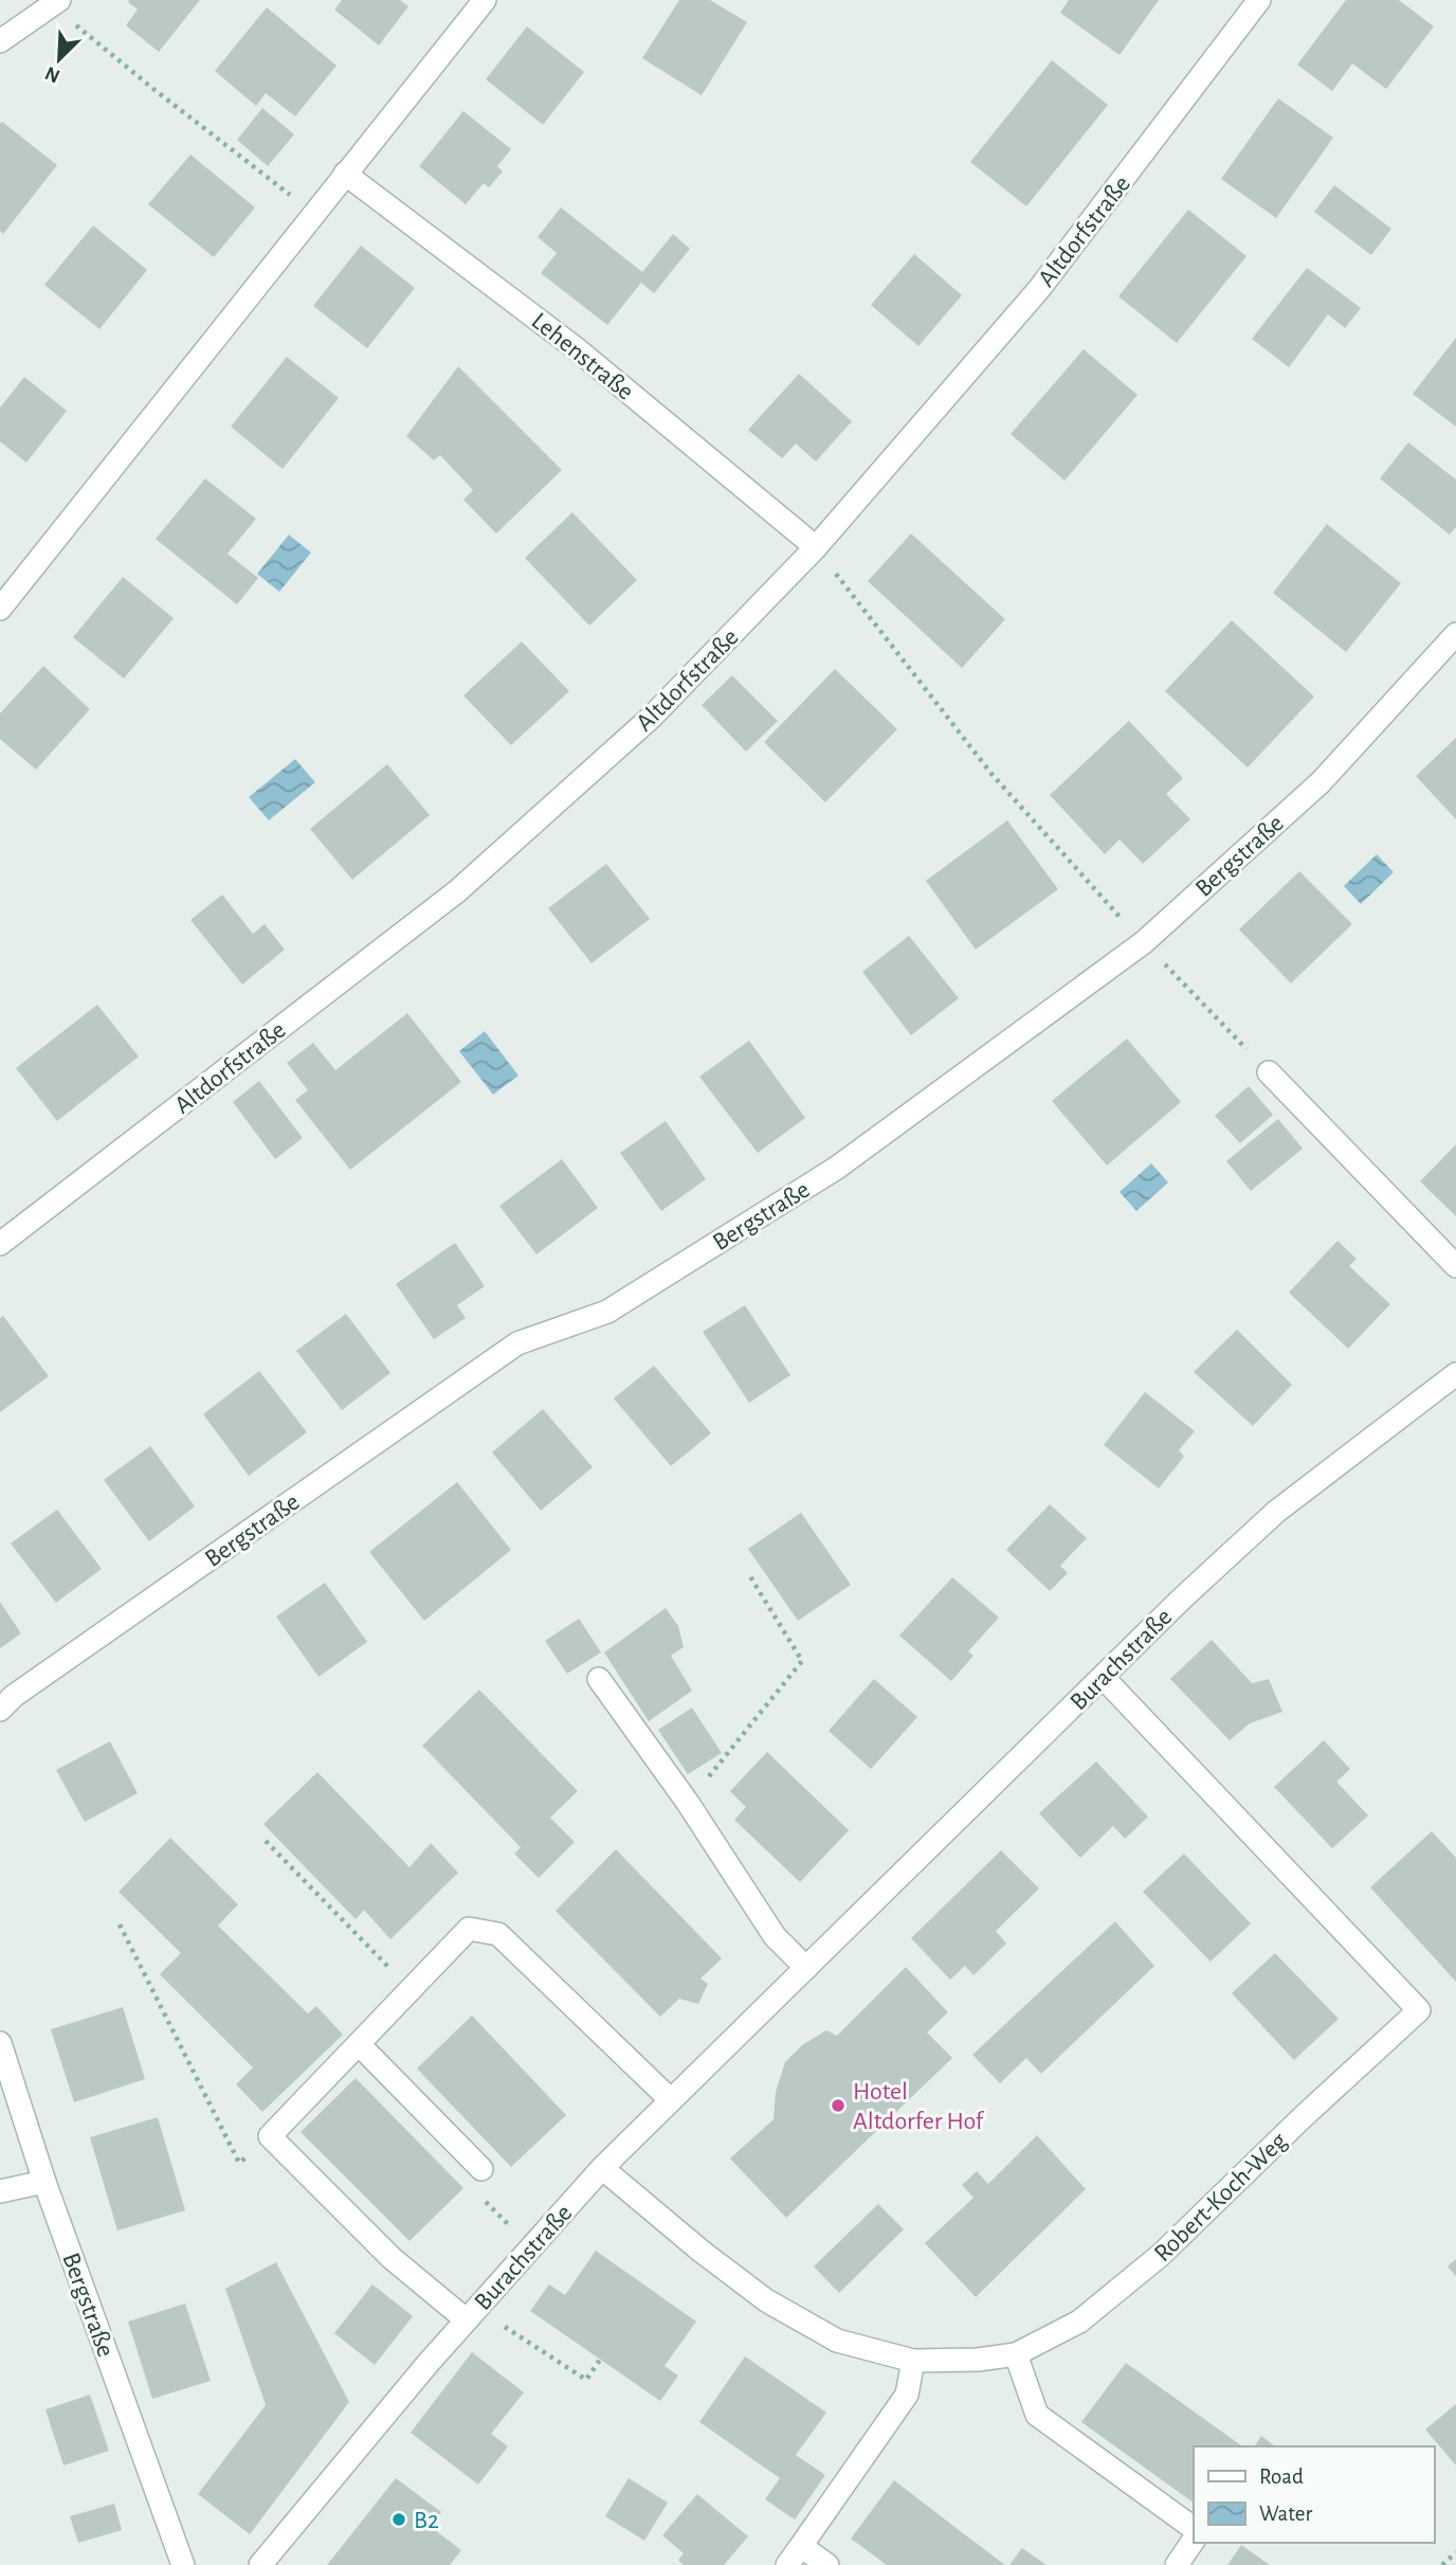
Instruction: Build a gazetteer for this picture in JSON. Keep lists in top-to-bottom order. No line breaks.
{"streets":{"street":["Altdorfstraße","Lehenstraße","Bergstraße","Burachstraße","Robert-Koch-Weg"]},"crossings":[["Altdorfstraße","Lehenstraße"],["Burachstraße","Robert-Koch-Weg"]],"places":["Hotel Altdorfer Hof","B2"],"legend":["Road","Water"],"north":"bottom left"}
